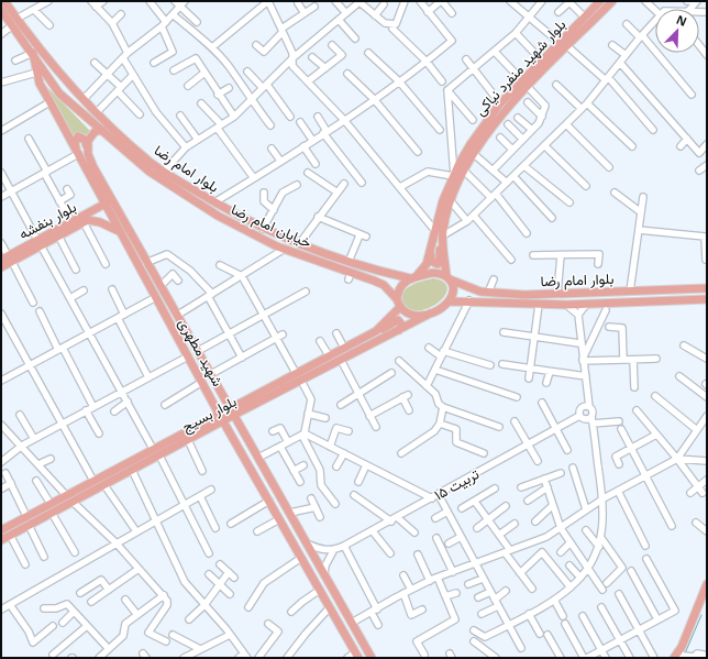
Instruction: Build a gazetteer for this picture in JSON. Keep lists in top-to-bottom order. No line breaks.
{"streets":{"main road":["بلوار شهید منفرد نیاکی","بلوار امام رضا","بلوار بنفشه","خیابان امام رضا","شهید مطهری","بلوار بسیج"],"street":["تربیت ۱۵"]},"crossings":[["بلوار شهید منفرد نیاکی","بلوار امام رضا"],["بلوار شهید منفرد نیاکی","خیابان امام رضا"],["بلوار شهید منفرد نیاکی","بلوار بسیج"],["بلوار امام رضا","خیابان امام رضا"],["بلوار امام رضا","بلوار بسیج"],["بلوار بنفشه","شهید مطهری"],["خیابان امام رضا","شهید مطهری"],["خیابان امام رضا","بلوار بسیج"],["شهید مطهری","بلوار بسیج"]],"north":"top right"}
